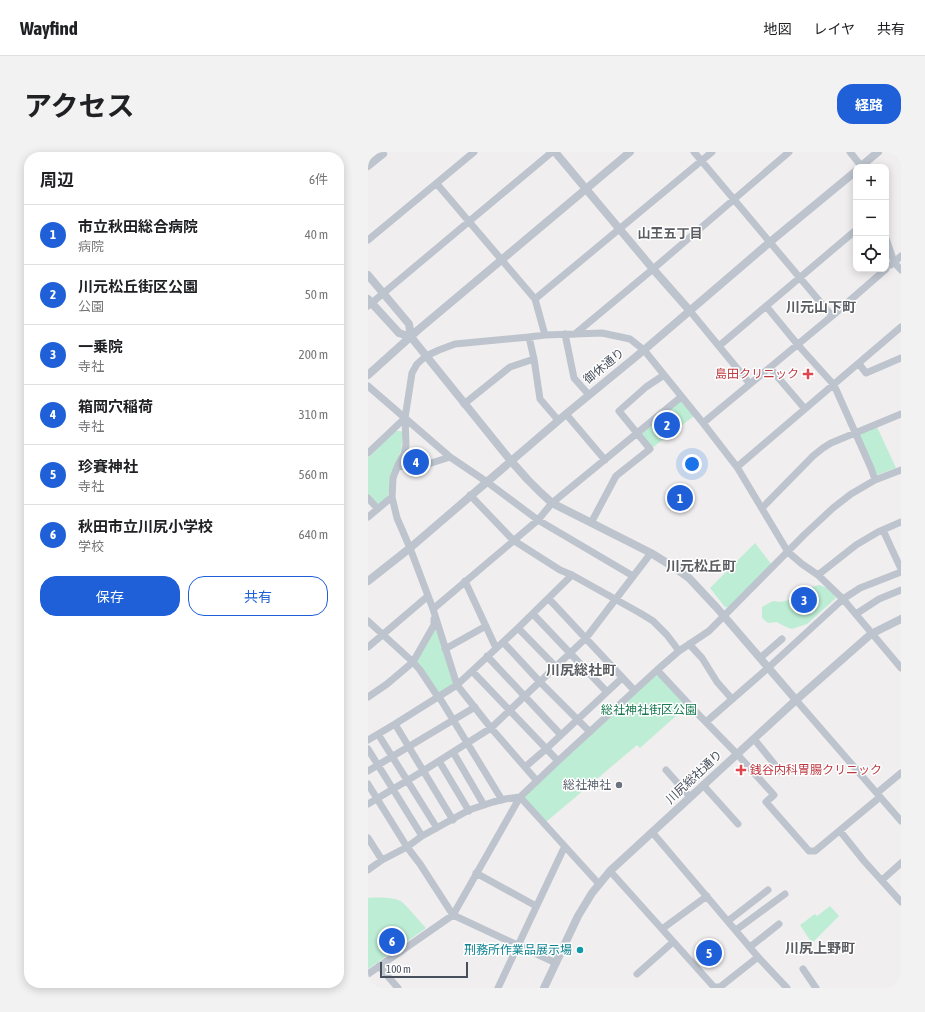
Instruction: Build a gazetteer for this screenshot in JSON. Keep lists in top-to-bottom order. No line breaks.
{"streets":{"street":["御休通り","川尻総社通り"]},"districts":["山王五丁目","川元山下町","川元松丘町","川尻総社町","川尻上野町"],"parks":["総社神社街区公園"],"places":{"health":["島田クリニック","銭谷内科胃腸クリニック"],"other":["総社神社","刑務所作業品展示場"]},"scale_bar":"100 m","page":{"header":"Wayfind","nav":["地図","レイヤ","共有"],"title":"アクセス","buttons":["経路",["保存","共有"]],"heading":["周辺","6件"],"map_buttons":["+","−"],"list":[{"mark":"1","name":"市立秋田総合病院","note":"病院","value":"40 m"},{"mark":"2","name":"川元松丘街区公園","note":"公園","value":"50 m"},{"mark":"3","name":"一乗院","note":"寺社","value":"200 m"},{"mark":"4","name":"箱岡穴稲荷","note":"寺社","value":"310 m"},{"mark":"5","name":"珍賽神社","note":"寺社","value":"560 m"},{"mark":"6","name":"秋田市立川尻小学校","note":"学校","value":"640 m"}],"pins":["2","4","1","3","6","5"],"scale":"100 m"}}
